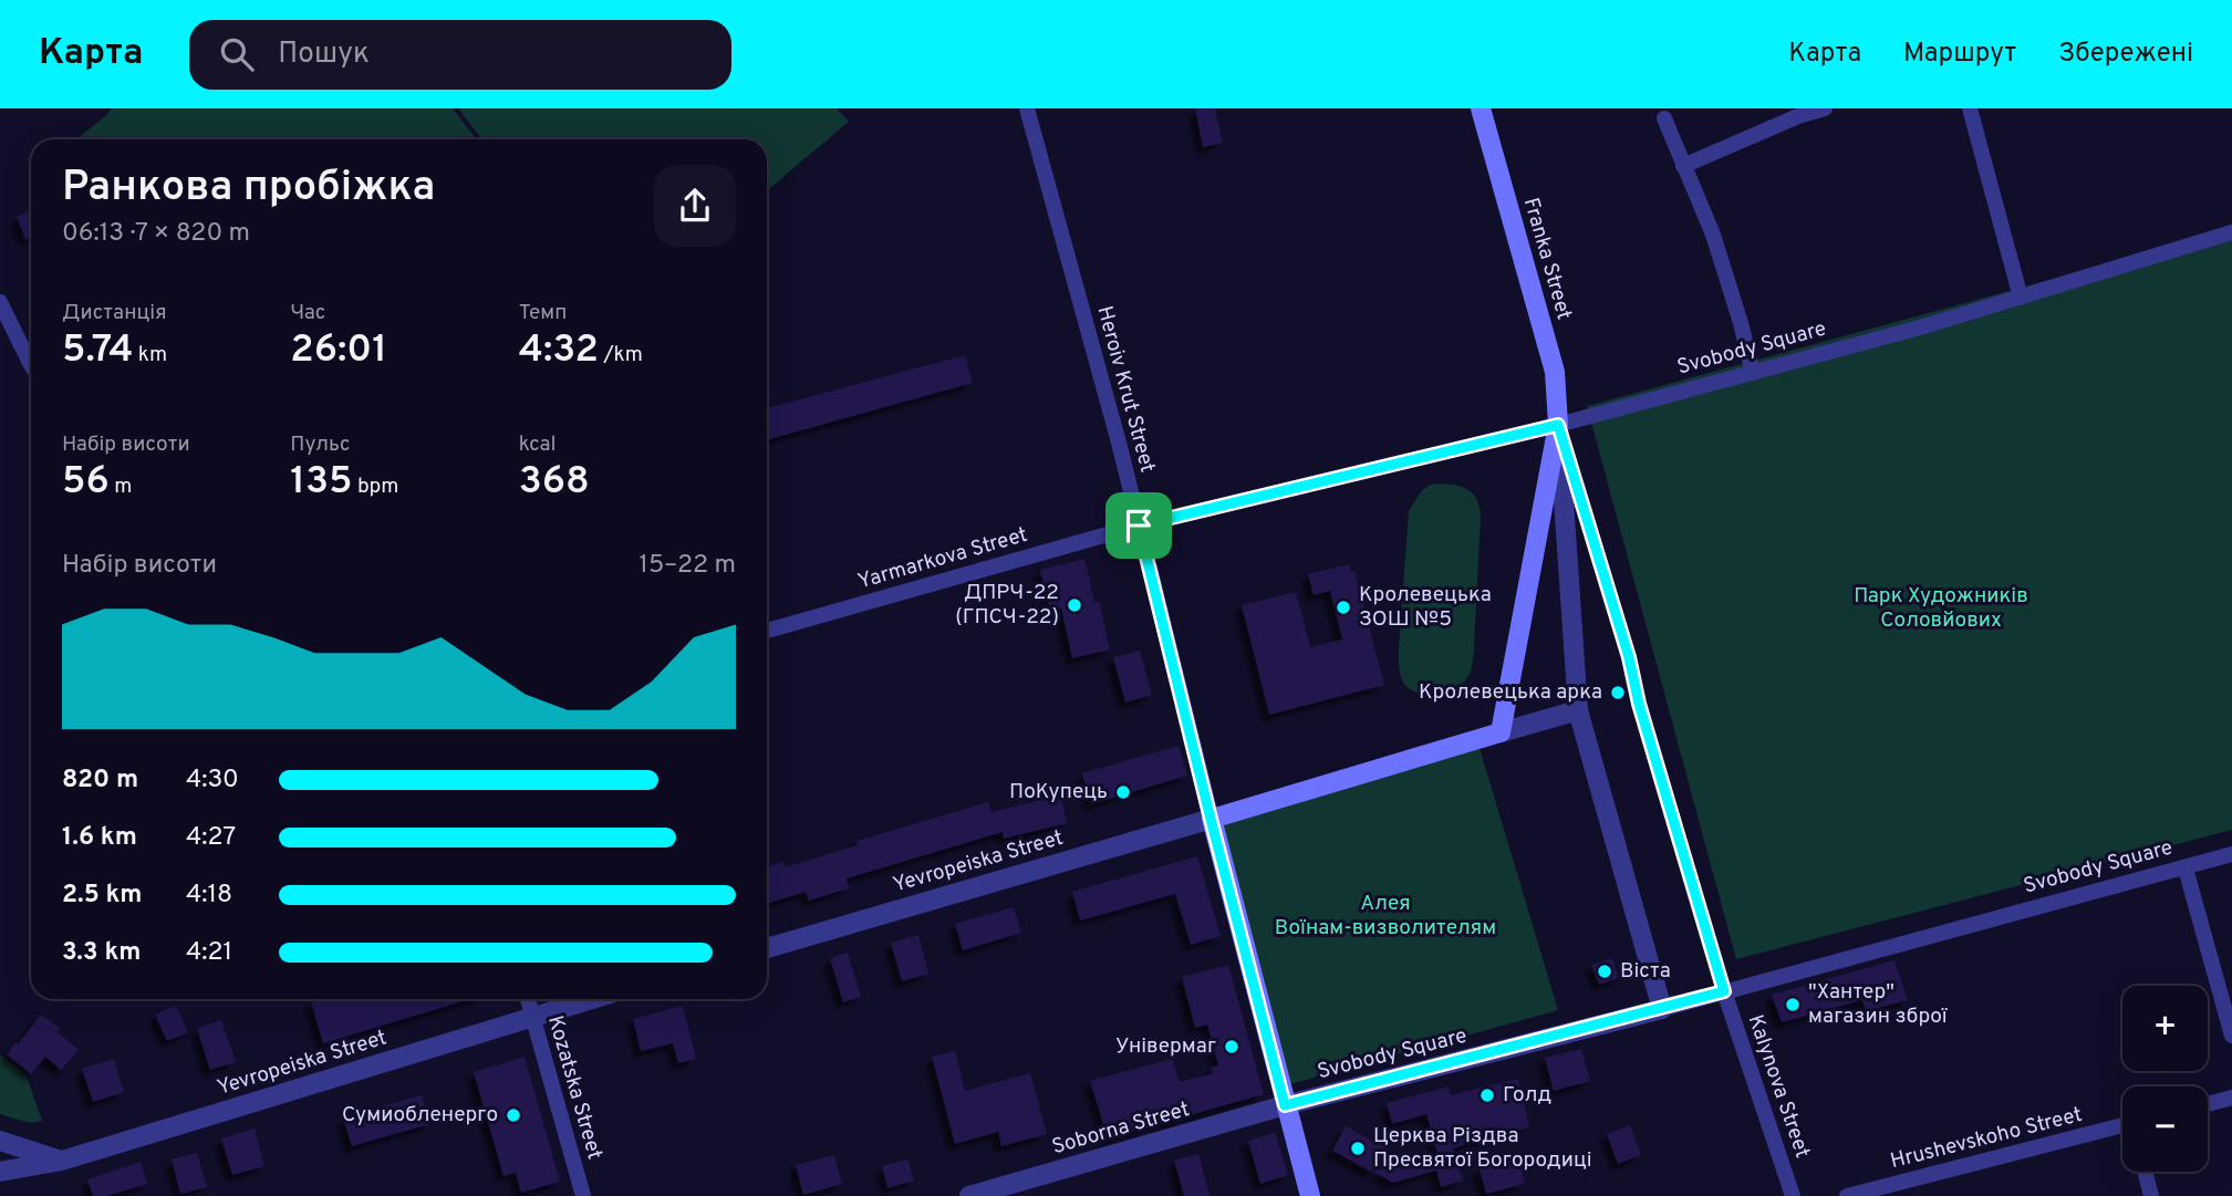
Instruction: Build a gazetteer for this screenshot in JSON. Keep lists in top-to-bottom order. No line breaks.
{"streets":{"main road":["Franka Street"],"street":["Svobody Square","Heroiv Krut Street","Yarmarkova Street","Yevropeiska Street","Kalynova Street","Kozatska Street","Soborna Street","Hrushevskoho Street"]},"crossings":[["Franka Street","Svobody Square"],["Svobody Square","Heroiv Krut Street"],["Svobody Square","Yarmarkova Street"],["Svobody Square","Kalynova Street"],["Svobody Square","Soborna Street"],["Heroiv Krut Street","Yarmarkova Street"],["Heroiv Krut Street","Yevropeiska Street"],["Yevropeiska Street","Kozatska Street"]],"parks":["Парк Художників Соловйових","Алея Воїнам-визволителям"],"places":["ДПРЧ-22 (ГПСЧ-22)","Кролевецька ЗОШ №5","Кролевецька арка","ПоКупець","Віста","\"Хантер\" магазин зброї","Універмаг","Голд","Сумиобленерго","Церква Різдва Пресвятої Богородиці"],"page":{"header":"Карта","search":"Пошук","nav":["Карта","Маршрут","Збережені"],"heading":["Ранкова пробіжка","06:13 · 7 × 820 m"],"stats":[["Дистанція","5.74 km"],["Час","26:01"],["Темп","4:32 /km"],["Набір висоти","56 m"],["Пульс","135 bpm"],["kcal","368"]],"chart":["Набір висоти","15–22 m"],"list":[{"name":"820 m","note":"4:30"},{"name":"1.6 km","note":"4:27"},{"name":"2.5 km","note":"4:18"},{"name":"3.3 km","note":"4:21"}],"map_buttons":["+","−"]}}
